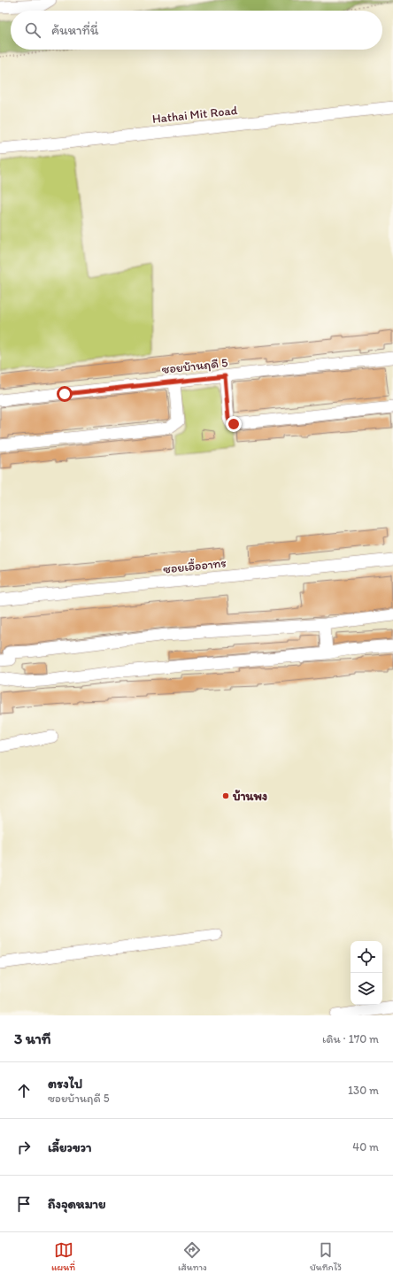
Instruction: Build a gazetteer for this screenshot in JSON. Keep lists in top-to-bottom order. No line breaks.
{"streets":{"street":["Hathai Mit Road","ซอยบ้านฤดี 5","ซอยเอื้ออาทร"]},"places":["บ้านพง"],"page":{"search":"ค้นหาที่นี่","heading":["3 นาที","เดิน · 170 m"],"list":[["ตรงไป","ซอยบ้านฤดี 5","130 m"],["เลี้ยวขวา","40 m"],"ถึงจุดหมาย"],"nav":["แผนที่","เส้นทาง","บันทึกไว้"]}}
